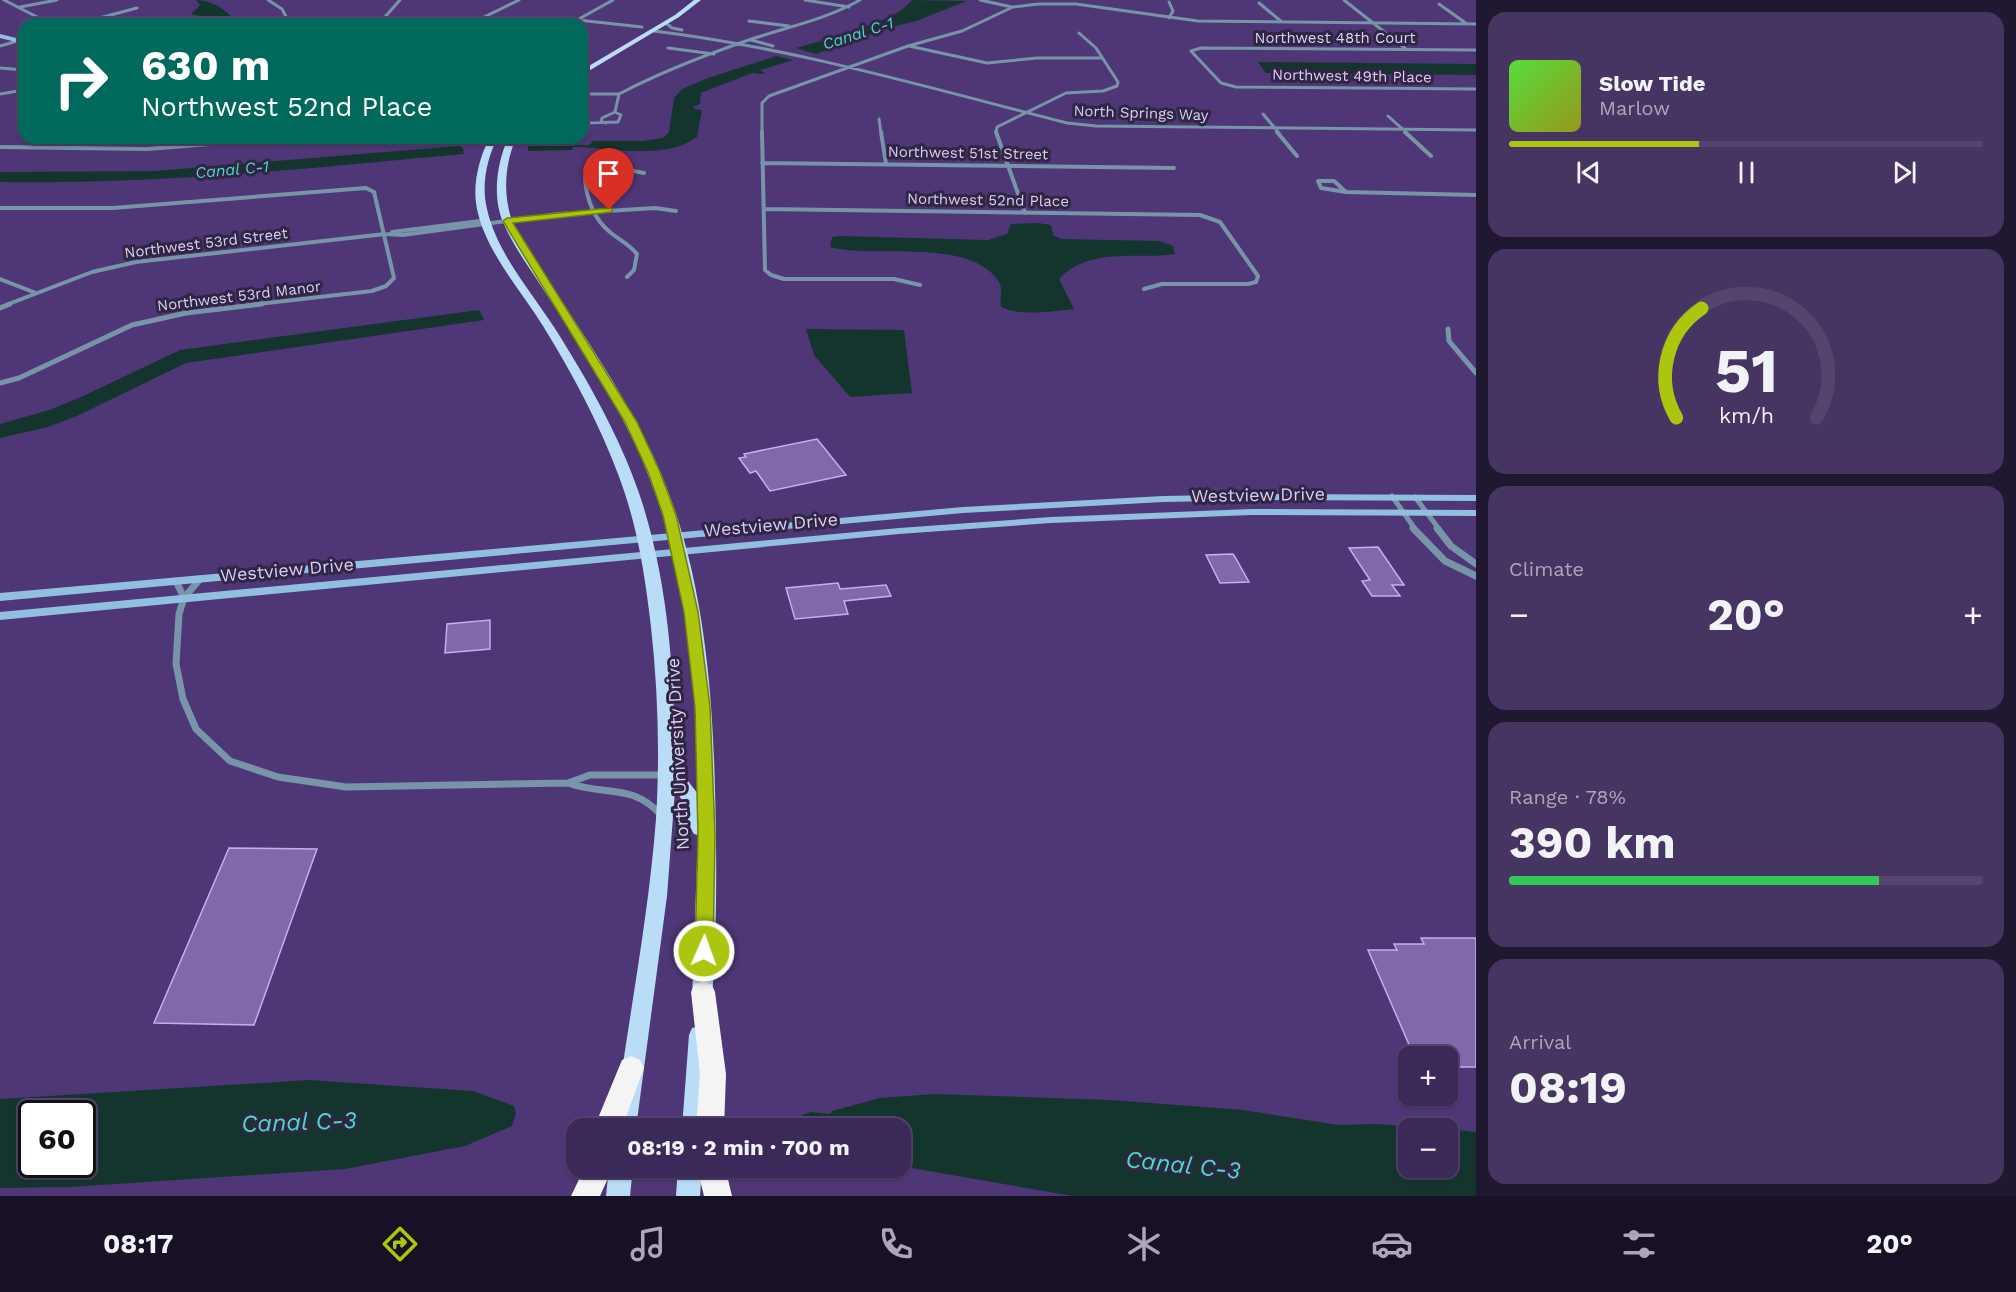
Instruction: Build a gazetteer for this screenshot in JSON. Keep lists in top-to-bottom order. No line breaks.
{"streets":{"main road":["North University Drive"],"street":["Northwest 48th Court","Northwest 49th Place","North Springs Way","Northwest 51st Street","Northwest 52nd Place","Northwest 53rd Street","Northwest 53rd Manor","Westview Drive"]},"crossings":[["Northwest 48th Court","Northwest 49th Place"],["Northwest 53rd Street","Northwest 53rd Manor"],["Northwest 53rd Street","North University Drive"],["Westview Drive","North University Drive"]],"water":["Canal C-1","Canal C-3"],"page":{"turn":["630 m","Northwest 52nd Place"],"song":["Slow Tide","Marlow"],"tile":["Climate",["Range · 78%","390 km"],["Arrival","08:19"]],"heat":["−","20°","+"],"map_buttons":["+","−"],"limit":"60","trip":"08:19 · 2 min · 700 m","tabs":["08:17","20°"],"gauge":["51","km/h"]}}
